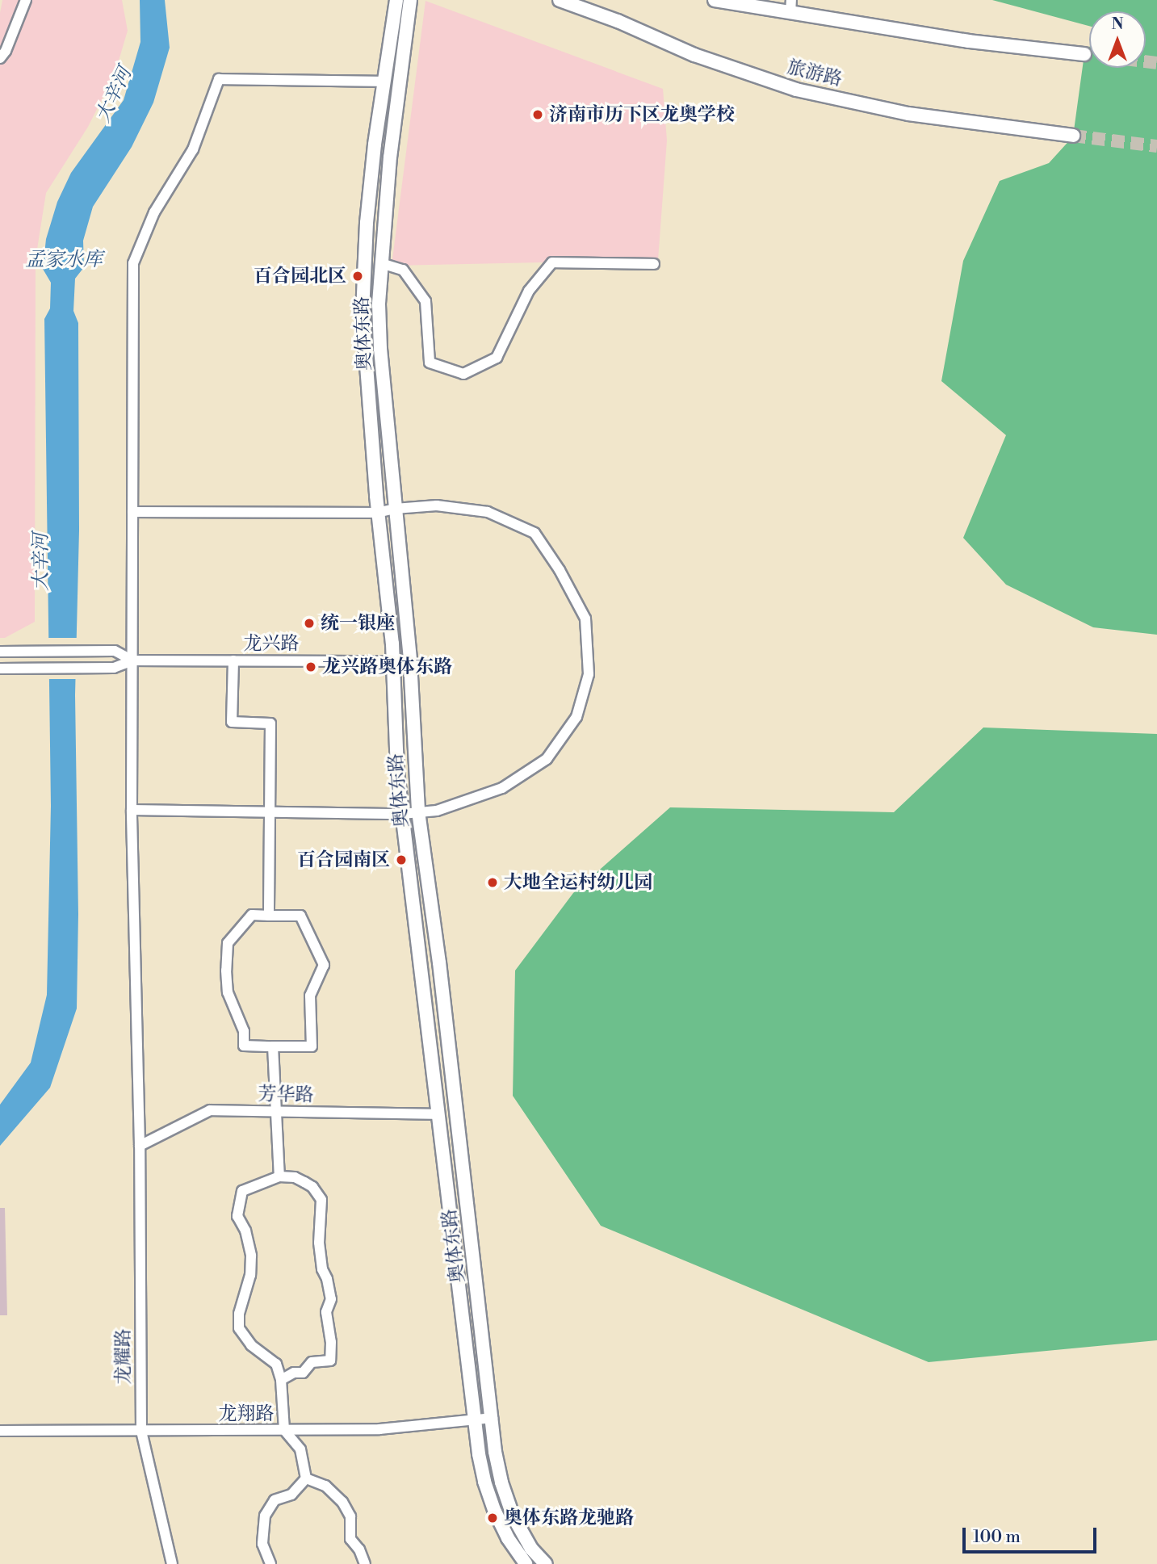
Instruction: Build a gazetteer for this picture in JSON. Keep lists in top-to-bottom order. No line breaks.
{"streets":{"main road":["旅游路","奥体东路"],"street":["龙兴路","芳华路","龙耀路","龙翔路"]},"crossings":[["奥体东路","龙兴路"],["奥体东路","龙翔路"],["龙兴路","龙耀路"],["芳华路","龙耀路"],["龙耀路","龙翔路"]],"water":["大辛河","孟家水库"],"places":["济南市历下区龙奥学校","百合园北区","统一银座","龙兴路奥体东路","百合园南区","大地全运村幼儿园","奥体东路龙驰路"],"scale_bar":"100 m","north":"top"}
